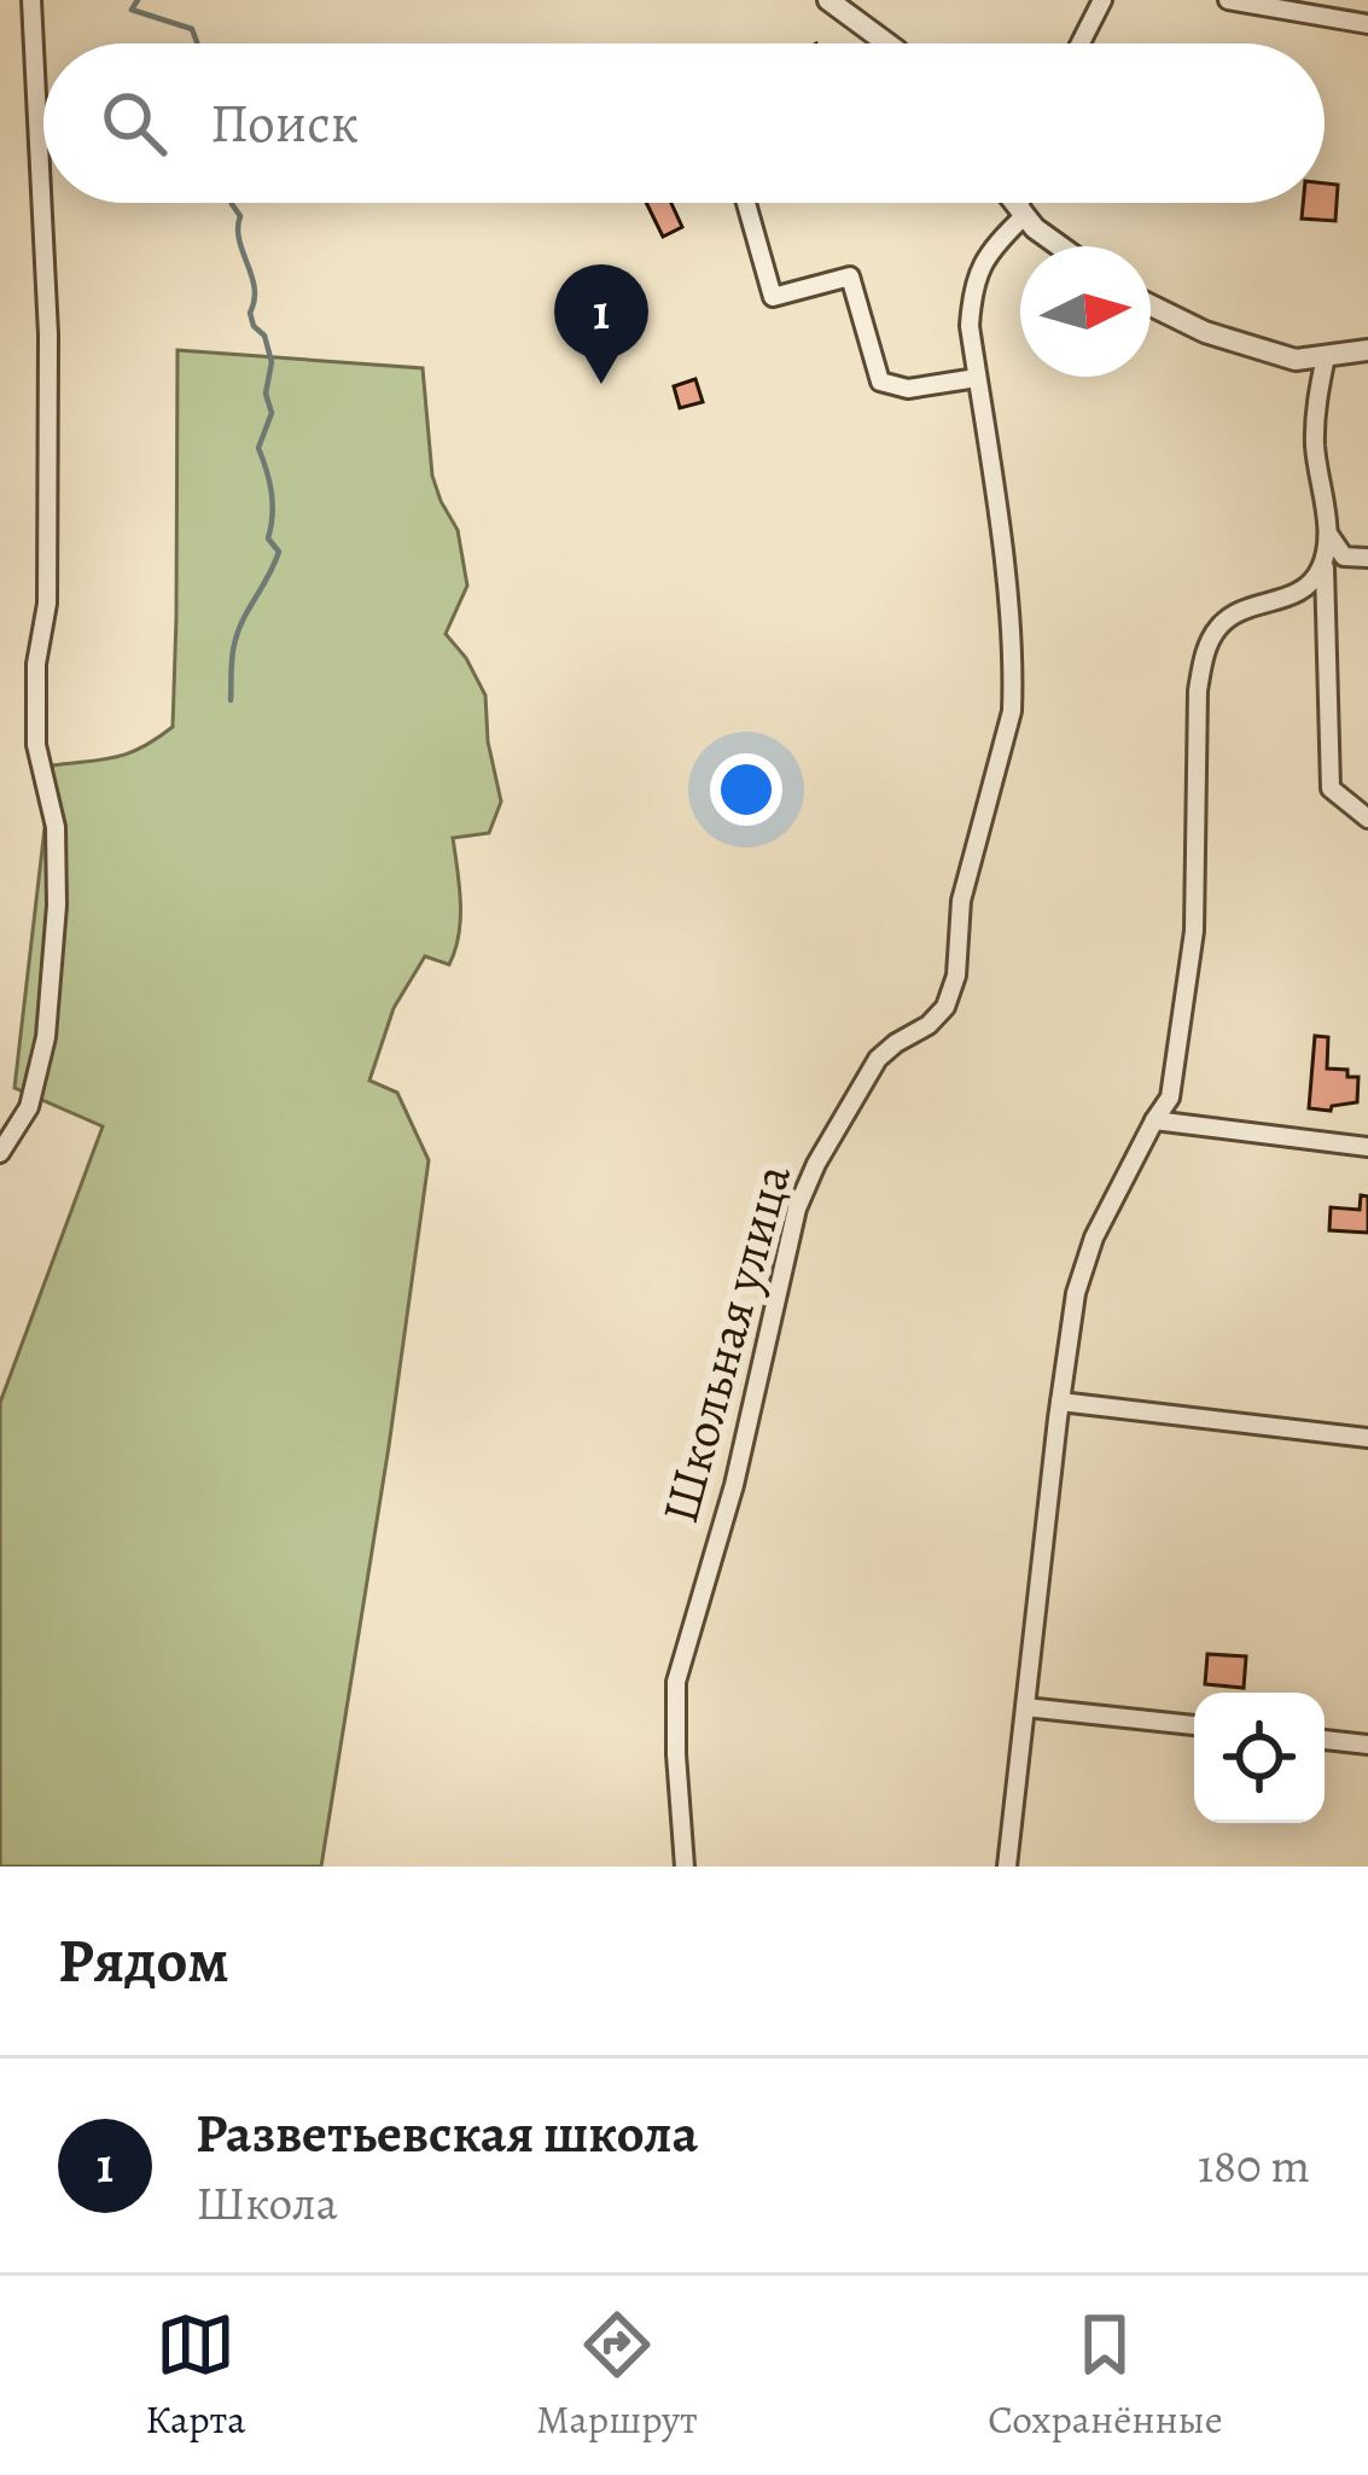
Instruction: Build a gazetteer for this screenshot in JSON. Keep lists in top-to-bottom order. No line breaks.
{"streets":{"street":["Школьная улица"]},"north":"right","page":{"search":"Поиск","pins":"1","heading":"Рядом","list":[{"mark":"1","name":"Разветьевская школа","note":"Школа","value":"180 m"}],"nav":["Карта","Маршрут","Сохранённые"]}}
